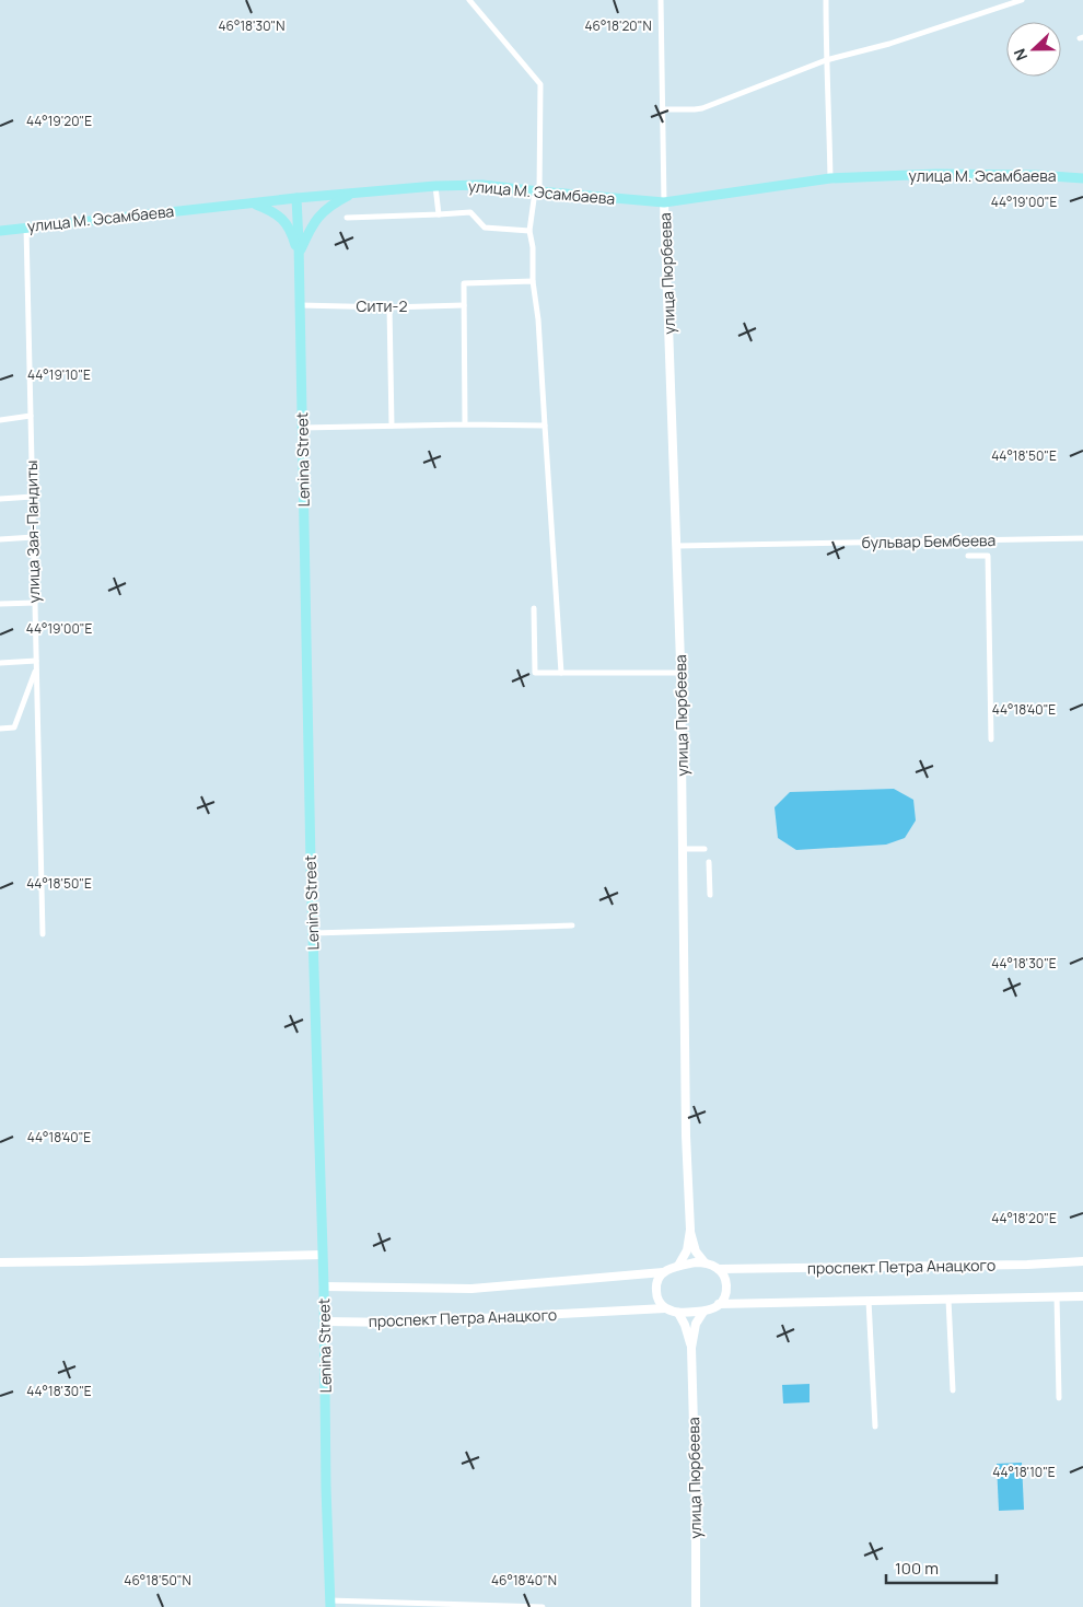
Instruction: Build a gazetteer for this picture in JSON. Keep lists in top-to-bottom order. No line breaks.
{"streets":{"main road":["улица М. Эсамбаева","улица Пюрбеева","Lenina Street","проспект Петра Анацкого"],"street":["Сити-2","улица Зая-Пандиты","бульвар Бембеева"]},"crossings":[["улица М. Эсамбаева","улица Пюрбеева"],["улица М. Эсамбаева","Lenina Street"],["улица М. Эсамбаева","улица Зая-Пандиты"],["улица Пюрбеева","бульвар Бембеева"],["Сити-2","Lenina Street"],["Lenina Street","проспект Петра Анацкого"]],"scale_bar":"100 m","north":"left","coordinates":["46°18'30\"N","46°18'20\"N","44°19'20\"E","44°19'00\"E","44°19'10\"E","44°18'50\"E","44°18'40\"E","44°18'30\"E","44°18'20\"E","44°18'10\"E","46°18'50\"N","46°18'40\"N"]}
